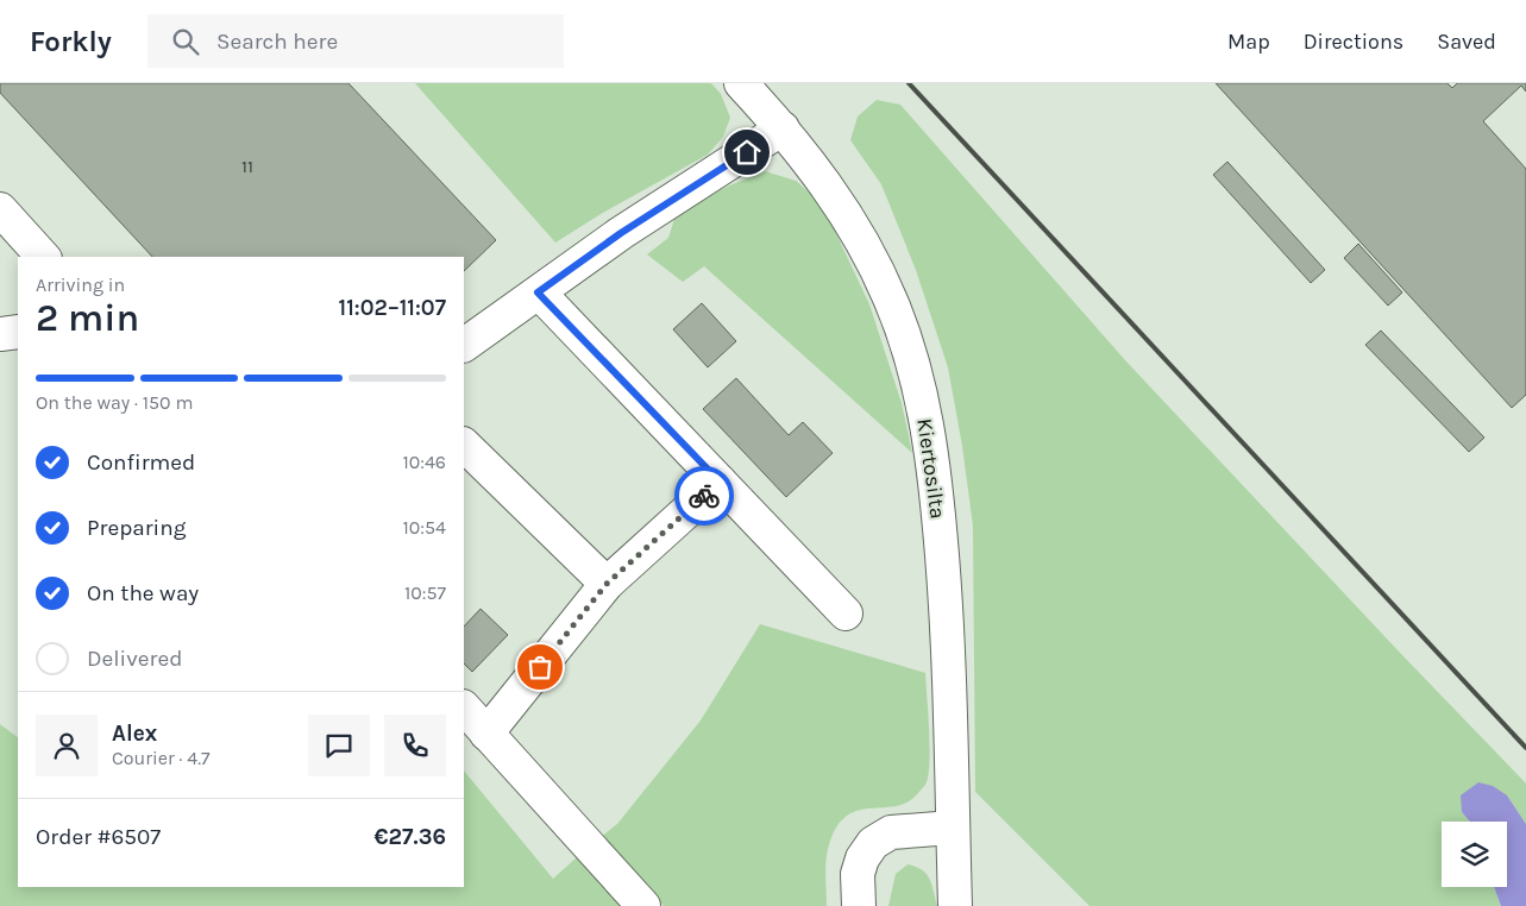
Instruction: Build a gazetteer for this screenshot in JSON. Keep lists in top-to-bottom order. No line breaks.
{"streets":{"street":["Kiertosilta"]},"house_numbers":["11"],"page":{"header":"Forkly","search":"Search here","nav":["Map","Directions","Saved"],"heading":["2 min","Arriving in","11:02–11:07"],"panel":["Alex","Courier · 4.7","Order #6507","€27.36"],"bar":"On the way · 150 m","list":[["Confirmed","10:46"],["Preparing","10:54"],["On the way","10:57"],"Delivered"]}}
